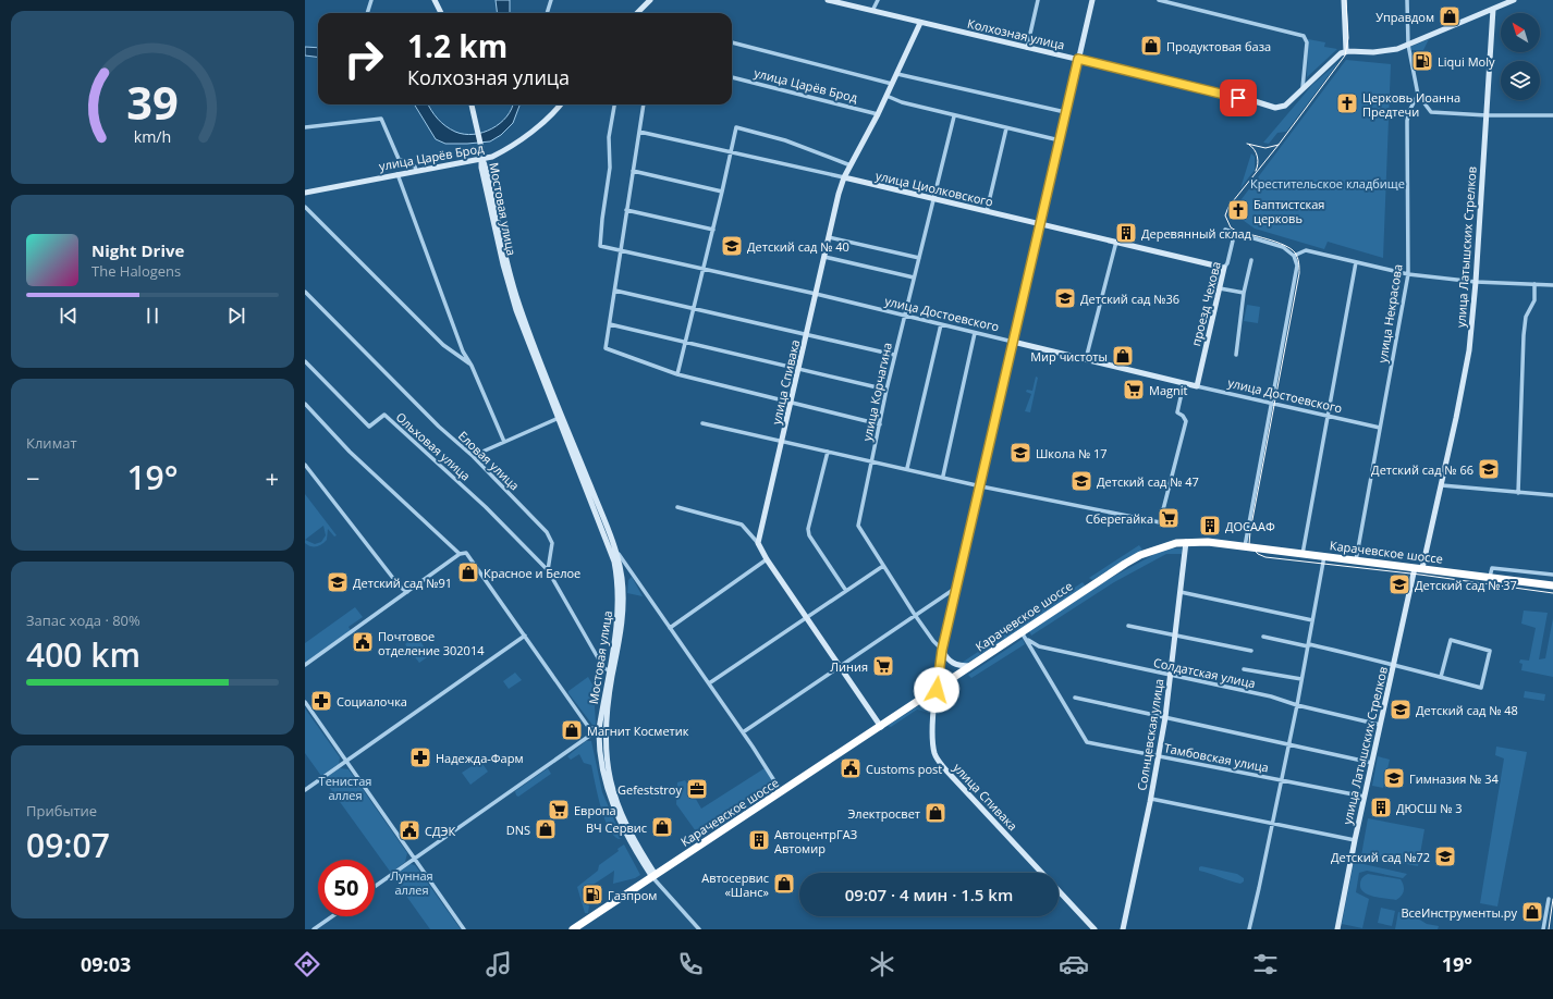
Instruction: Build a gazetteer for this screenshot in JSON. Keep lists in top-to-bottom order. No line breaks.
{"streets":{"highway":["Карачевское шоссе"],"street":["Колхозная улица","улица Царёв Брод","улица Циолковского","Мостовая улица","улица Латышских Стрелков","проезд Чехова","улица Достоевского","улица Некрасова","улица Спивака","улица Корчагина","Ольховая улица","Еловая улица","Солдатская улица","Солнцевская улица","Тамбовская улица"]},"crossings":[["Колхозная улица","улица Спивака"],["улица Царёв Брод","Мостовая улица"],["улица Царёв Брод","улица Спивака"],["улица Циолковского","проезд Чехова"],["улица Циолковского","улица Спивака"],["улица Циолковского","улица Корчагина"],["Мостовая улица","Карачевское шоссе"],["улица Латышских Стрелков","Карачевское шоссе"],["улица Латышских Стрелков","Солдатская улица"],["улица Латышских Стрелков","Тамбовская улица"],["проезд Чехова","улица Достоевского"],["улица Достоевского","улица Некрасова"],["улица Достоевского","улица Спивака"],["улица Достоевского","улица Корчагина"],["улица Некрасова","Карачевское шоссе"],["улица Спивака","улица Корчагина"],["улица Спивака","Карачевское шоссе"],["Ольховая улица","Еловая улица"],["Карачевское шоссе","Солнцевская улица"],["Карачевское шоссе","Тамбовская улица"],["Солдатская улица","Солнцевская улица"],["Солдатская улица","Тамбовская улица"],["Солнцевская улица","Тамбовская улица"]],"parks":["Крестительское кладбище","Тенистая аллея","Лунная аллея"],"places":{"shop":["Управдом","Продуктовая база","Мир чистоты","Красное и Белое","Магнит Косметик","Электросвет","ВЧ Сервис","DNS","Автосервис «Шанс»","ВсеИнструменты.ру"],"fuel station":["Liqui Moly","Газпром"],"church":["Церковь Иоанна Предтечи","Баптистская церковь"],"building":["Деревянный склад","ДОСААФ","ДЮСШ № 3","АвтоцентрГАЗ Автомир"],"school or university":["Детский сад № 40","Детский сад №36","Школа № 17","Детский сад № 66","Детский сад № 47","Детский сад №91","Детский сад № 37","Детский сад № 48","Гимназия № 34","Детский сад №72"],"supermarket":["Magnit","Сберегайка","Линия","Европа"],"public building":["Почтовое отделение 302014","Customs post","СДЭК"],"pharmacy":["Социалочка","Надежда-Фарм"],"office":["Gefeststroy"]},"north":"top left","page":{"turn":["1.2 km","Колхозная улица"],"song":["Night Drive","The Halogens"],"tile":["Климат",["Запас хода · 80%","400 km"],["Прибытие","09:07"]],"heat":["−","19°","+"],"limit":"50","trip":"09:07 · 4 мин · 1.5 km","tabs":["09:03","19°"],"gauge":["39","km/h"]}}
